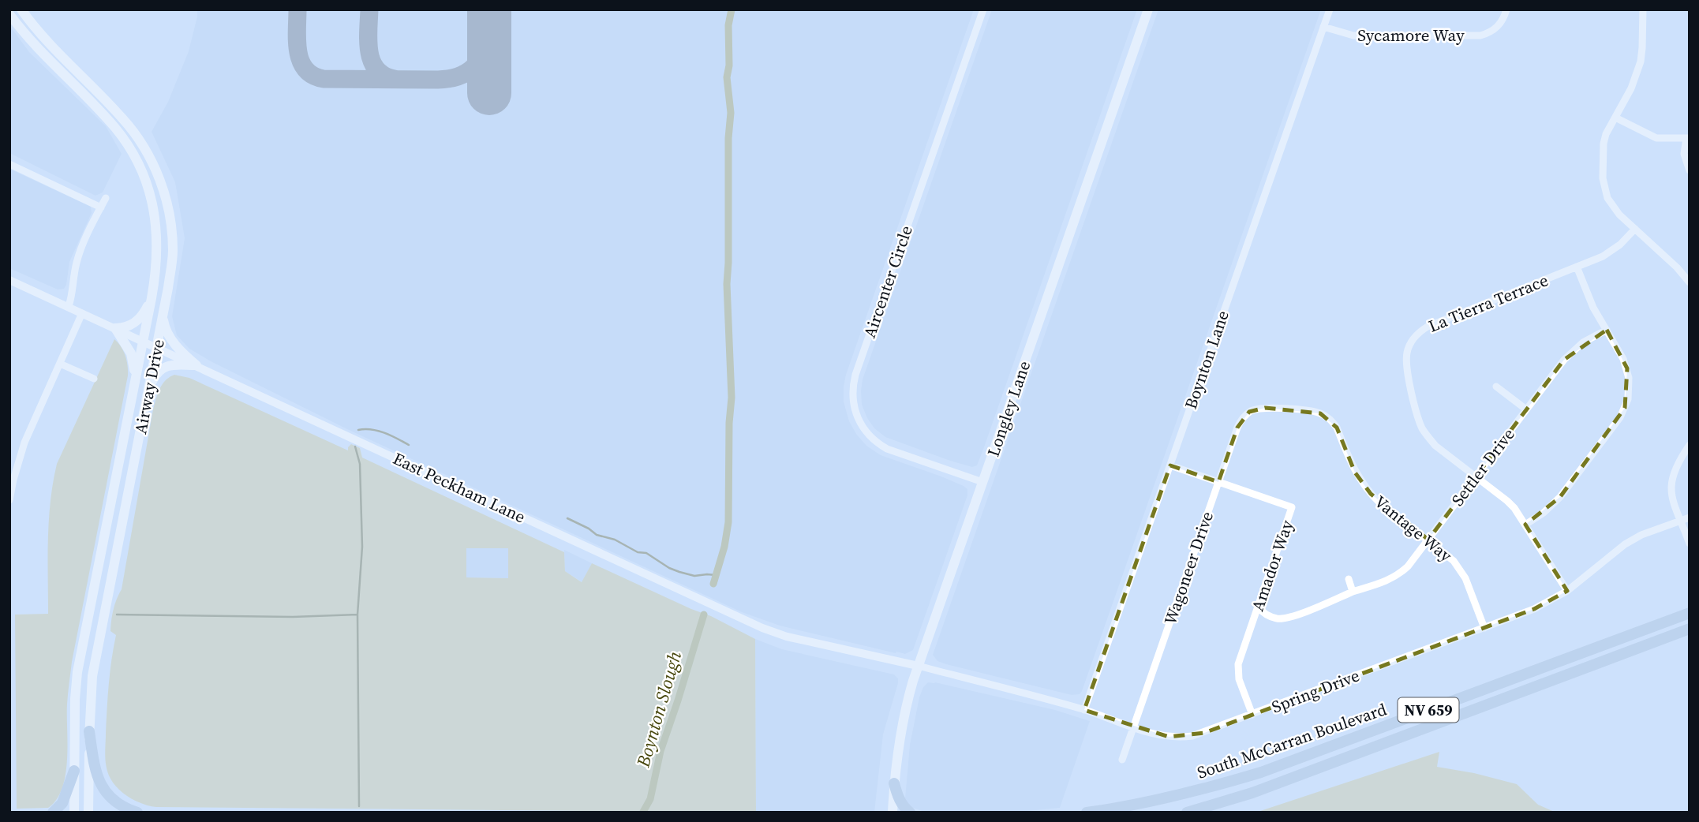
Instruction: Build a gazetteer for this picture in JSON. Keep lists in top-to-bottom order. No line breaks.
{"streets":{"main road":["Airway Drive","Longley Lane","NV 659","South McCarran Boulevard"],"street":["Sycamore Way","Aircenter Circle","La Tierra Terrace","Boynton Lane","Settler Drive","East Peckham Lane","Vantage Way","Amador Way","Wagoneer Drive","Spring Drive"]},"crossings":[["Sycamore Way","Boynton Lane"],["Aircenter Circle","Longley Lane"],["La Tierra Terrace","Settler Drive"],["La Tierra Terrace","Spring Drive"],["Boynton Lane","Amador Way"],["Boynton Lane","Spring Drive"],["Airway Drive","East Peckham Lane"],["Longley Lane","East Peckham Lane"],["Longley Lane","Spring Drive"],["Settler Drive","Vantage Way"],["Settler Drive","Amador Way"],["East Peckham Lane","Spring Drive"],["Vantage Way","Wagoneer Drive"],["Vantage Way","Spring Drive"],["Amador Way","Wagoneer Drive"],["Amador Way","Spring Drive"],["Wagoneer Drive","Spring Drive"]],"water":["Boynton Slough"]}
